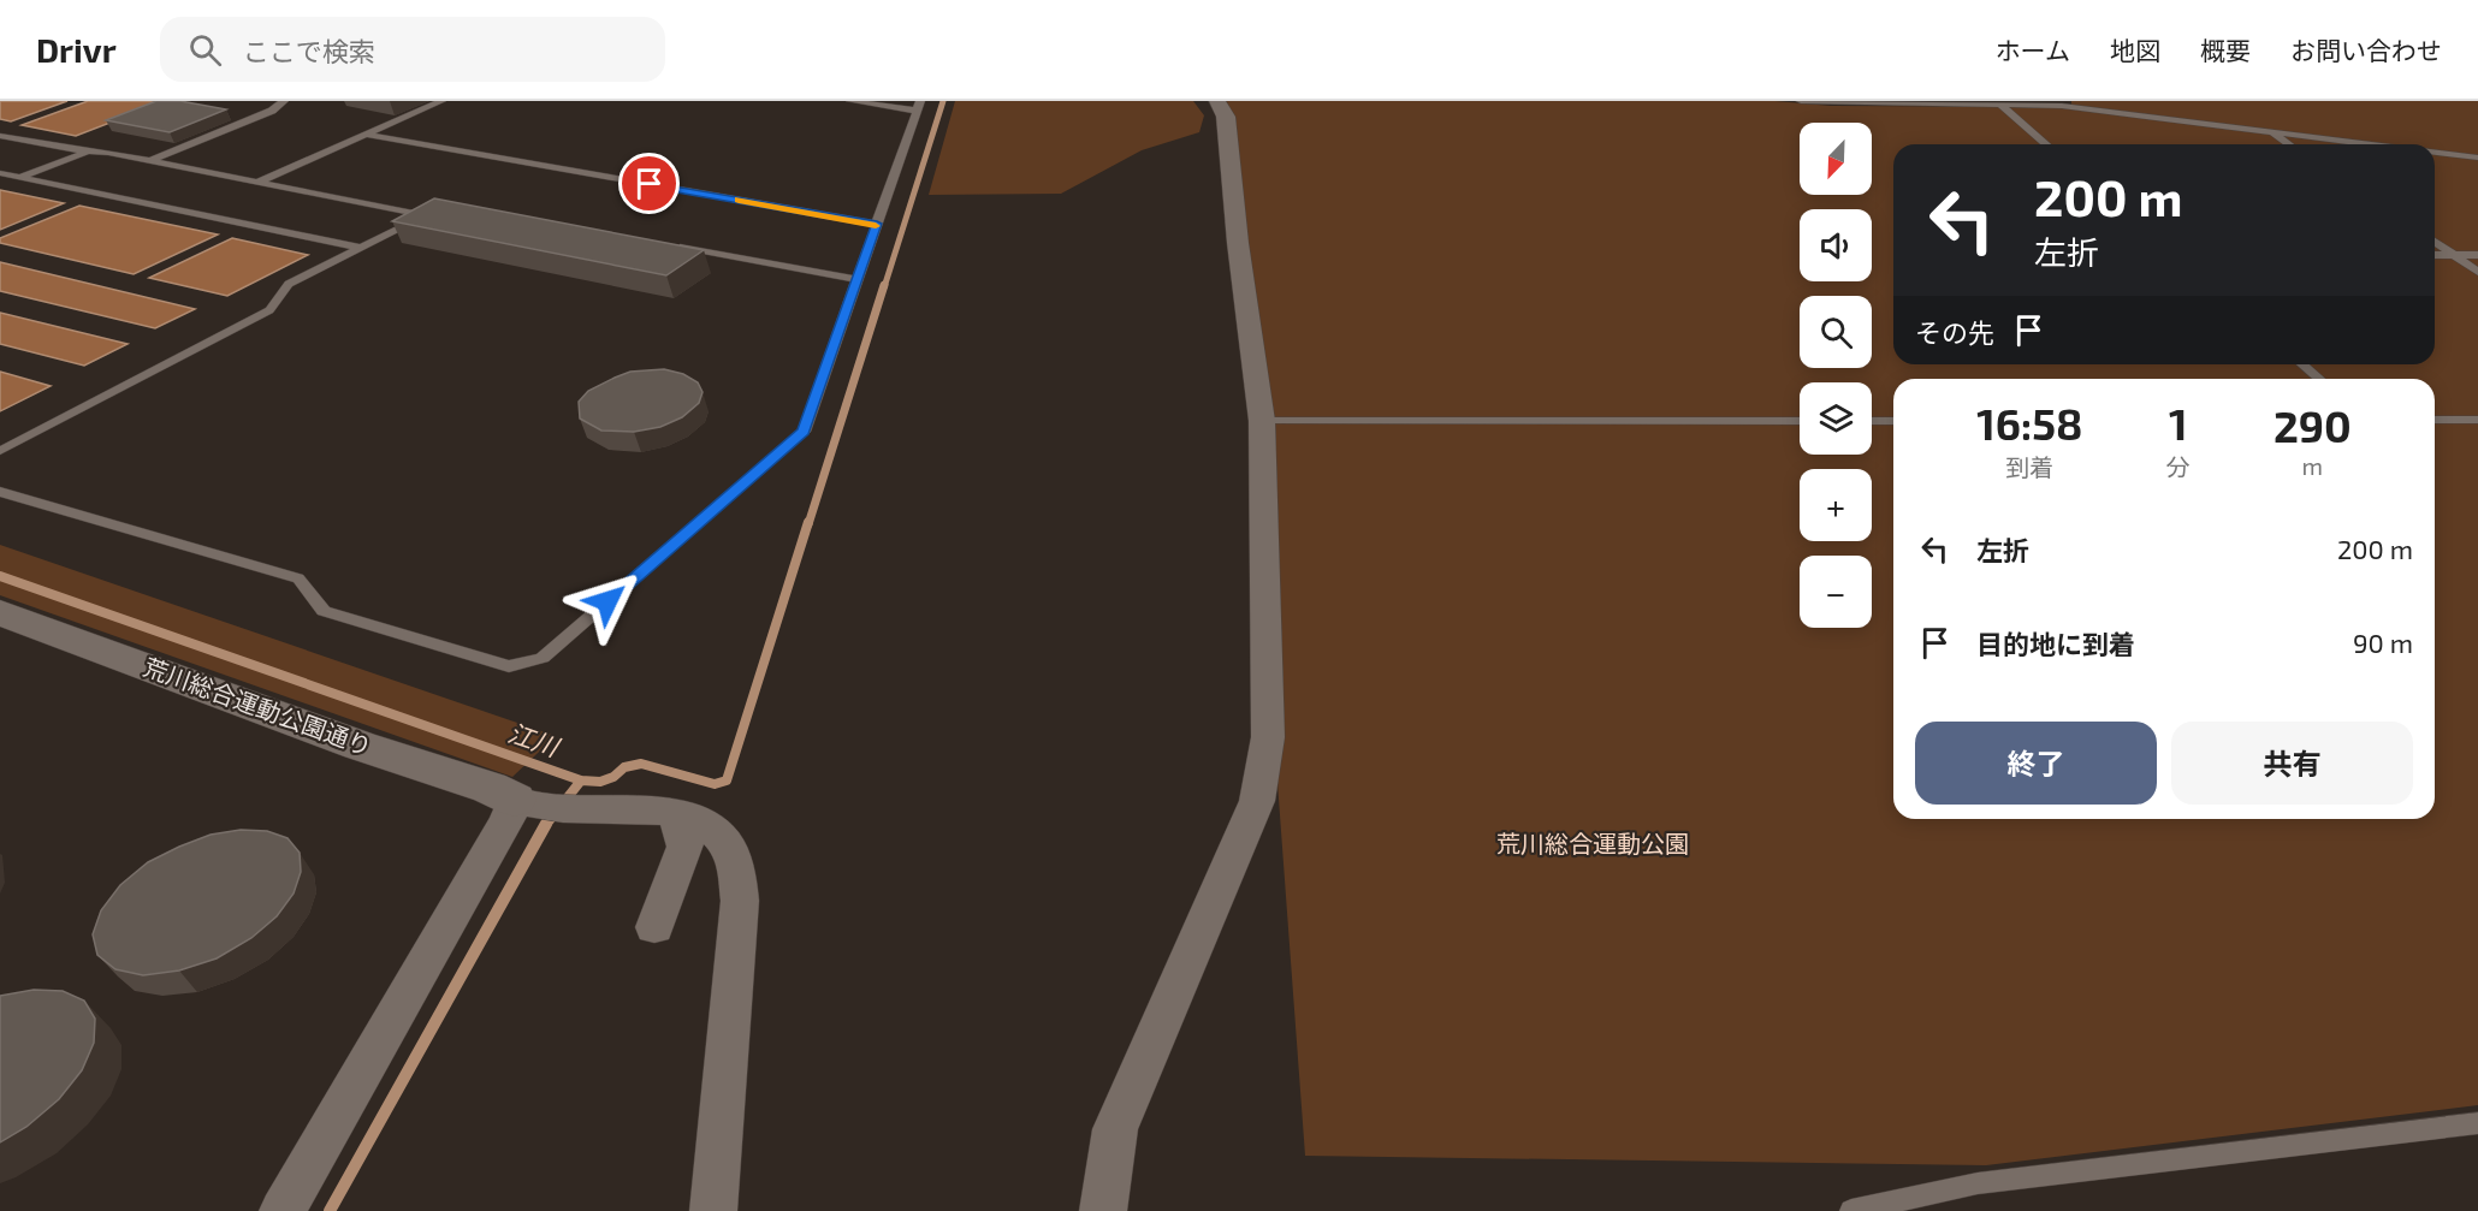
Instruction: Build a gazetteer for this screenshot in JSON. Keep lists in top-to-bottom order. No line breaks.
{"streets":{"street":["荒川総合運動公園通り"]},"water":["江川"],"parks":["荒川総合運動公園"],"north":"bottom left","page":{"header":"Drivr","search":"ここで検索","nav":["ホーム","地図","概要","お問い合わせ"],"map_buttons":["+","−"],"turn":["200 m","左折"],"then":"その先","eta":["16:58","到着","1","分","290","m"],"list":[{"name":"左折","value":"200 m"},{"name":"目的地に到着","value":"90 m"}],"buttons":["終了","共有"]}}
